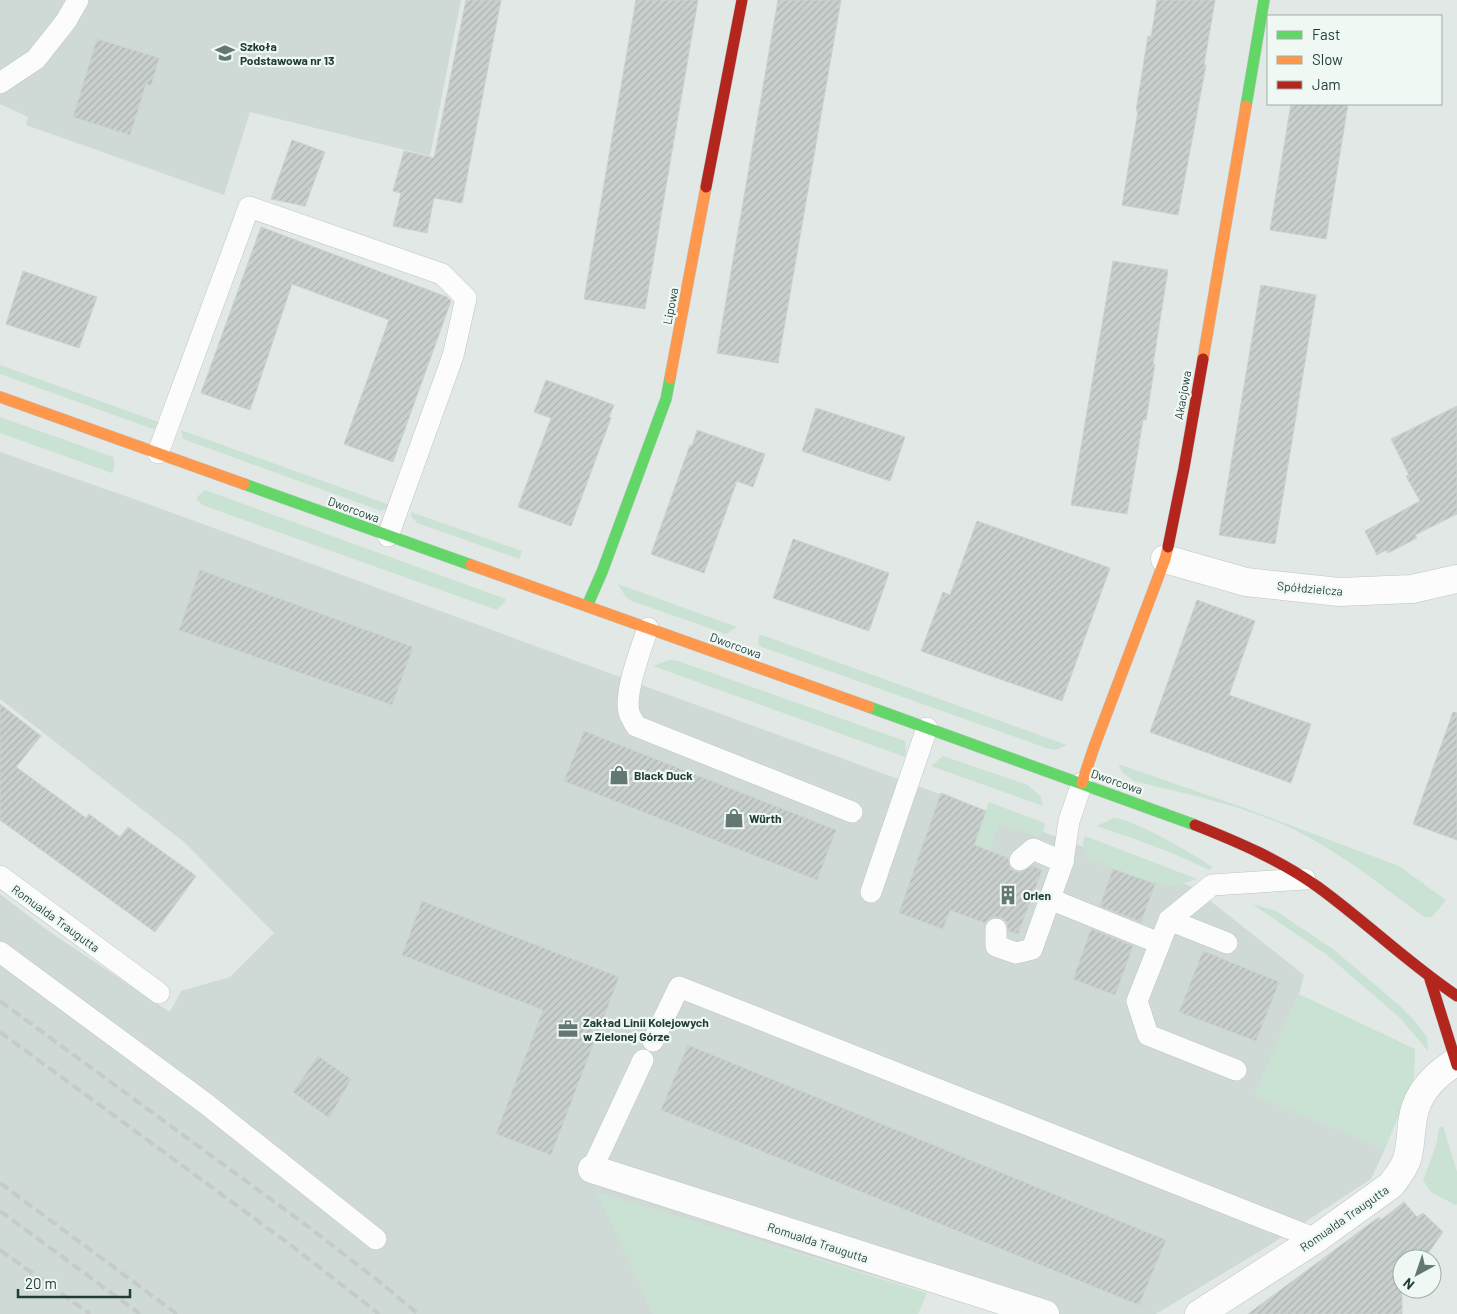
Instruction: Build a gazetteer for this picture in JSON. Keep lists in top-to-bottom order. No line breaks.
{"streets":{"street":["Lipowa","Akacjowa","Dworcowa","Spółdzielcza","Romualda Traugutta"]},"crossings":[["Lipowa","Dworcowa"],["Akacjowa","Dworcowa"],["Akacjowa","Spółdzielcza"]],"places":{"school or university":["Szkoła Podstawowa nr 13"],"shop":["Black Duck","Würth"],"building":["Orlen"],"office":["Zakład Linii Kolejowych w Zielonej Górze"]},"legend":["Fast","Slow","Jam"],"scale_bar":"20 m","north":"bottom left"}
